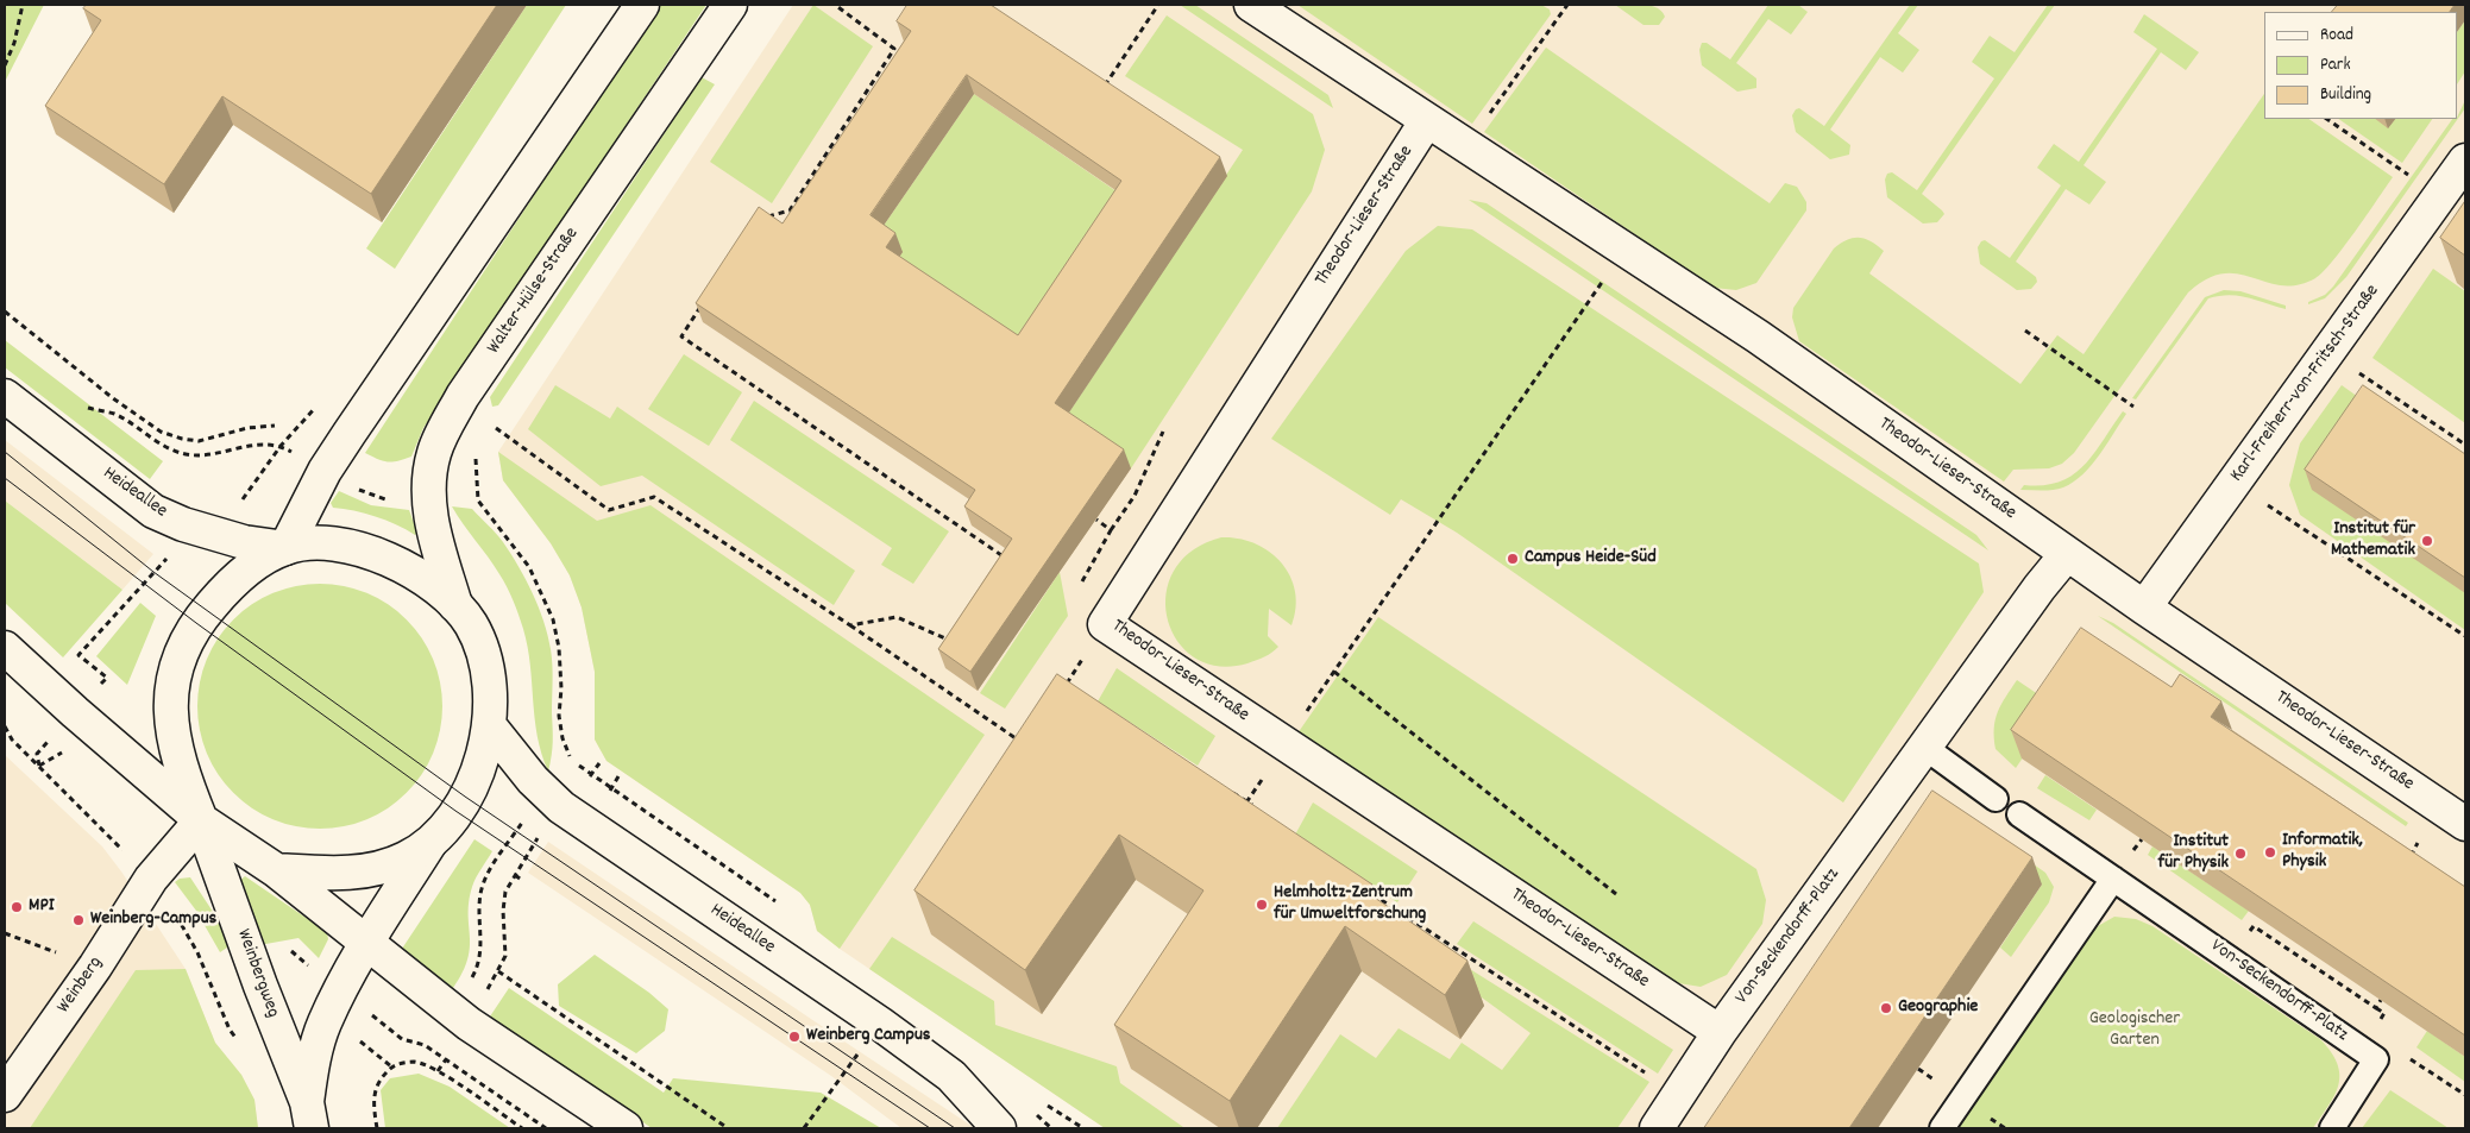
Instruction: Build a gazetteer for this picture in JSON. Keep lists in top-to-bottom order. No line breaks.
{"streets":{"street":["Theodor-Lieser-Straße","Walter-Hülse-Straße","Karl-Freiherr-von-Fritsch-Straße","Heideallee","Von-Seckendorff-Platz","Weinbergweg","Weinberg"]},"crossings":[["Theodor-Lieser-Straße","Karl-Freiherr-von-Fritsch-Straße"],["Theodor-Lieser-Straße","Von-Seckendorff-Platz"],["Heideallee","Weinbergweg"],["Weinbergweg","Weinberg"]],"parks":["Geologischer Garten"],"places":["Institut für Mathematik","Campus Heide-Süd","Informatik, Physik","Institut für Physik","Helmholtz-Zentrum für Umweltforschung","MPI","Weinberg-Campus","Geographie","Weinberg Campus"],"legend":["Road","Park","Building"]}
